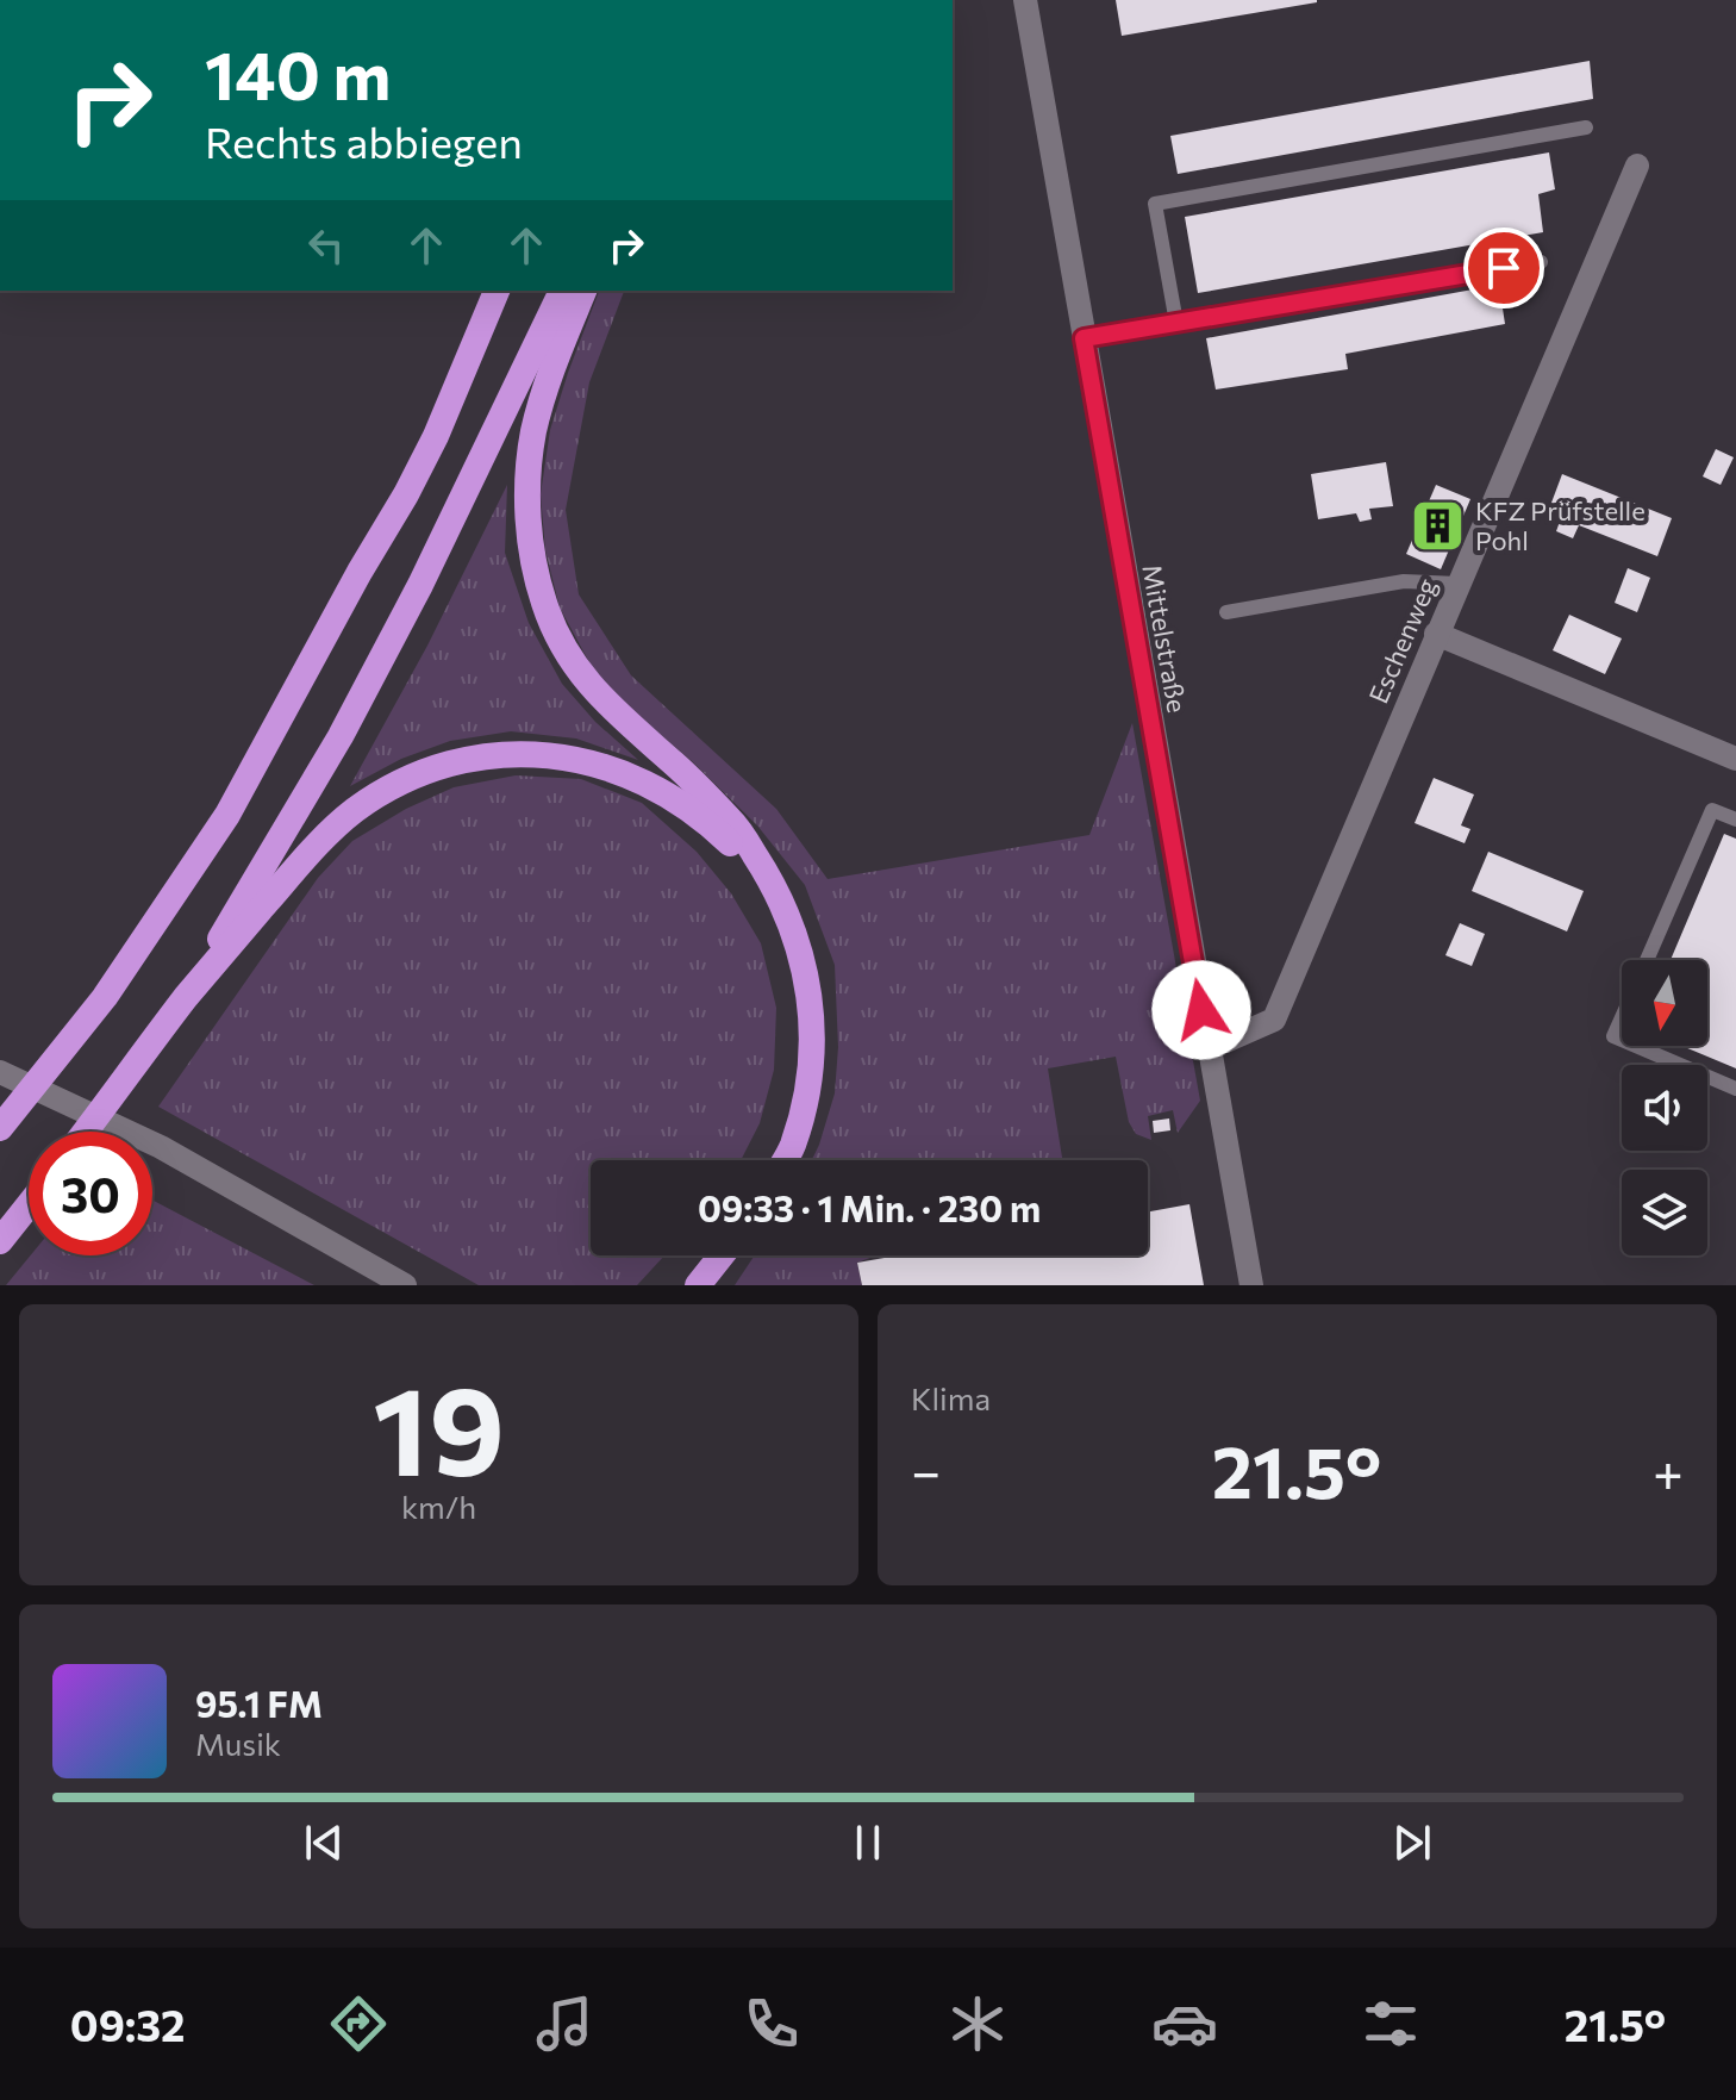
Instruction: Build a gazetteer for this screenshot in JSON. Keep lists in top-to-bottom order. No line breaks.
{"streets":{"street":["Mittelstraße","Eschenweg"]},"crossings":[["Mittelstraße","Eschenweg"]],"places":{"building":["KFZ Prüfstelle Pohl"]},"north":"bottom","page":{"turn":["140 m","Rechts abbiegen"],"limit":"30","trip":"09:33 · 1 Min. · 230 m","tile":[["19","km/h"],"Klima"],"heat":["−","21.5°","+"],"song":["95.1 FM","Musik"],"tabs":["09:32","21.5°"]}}
